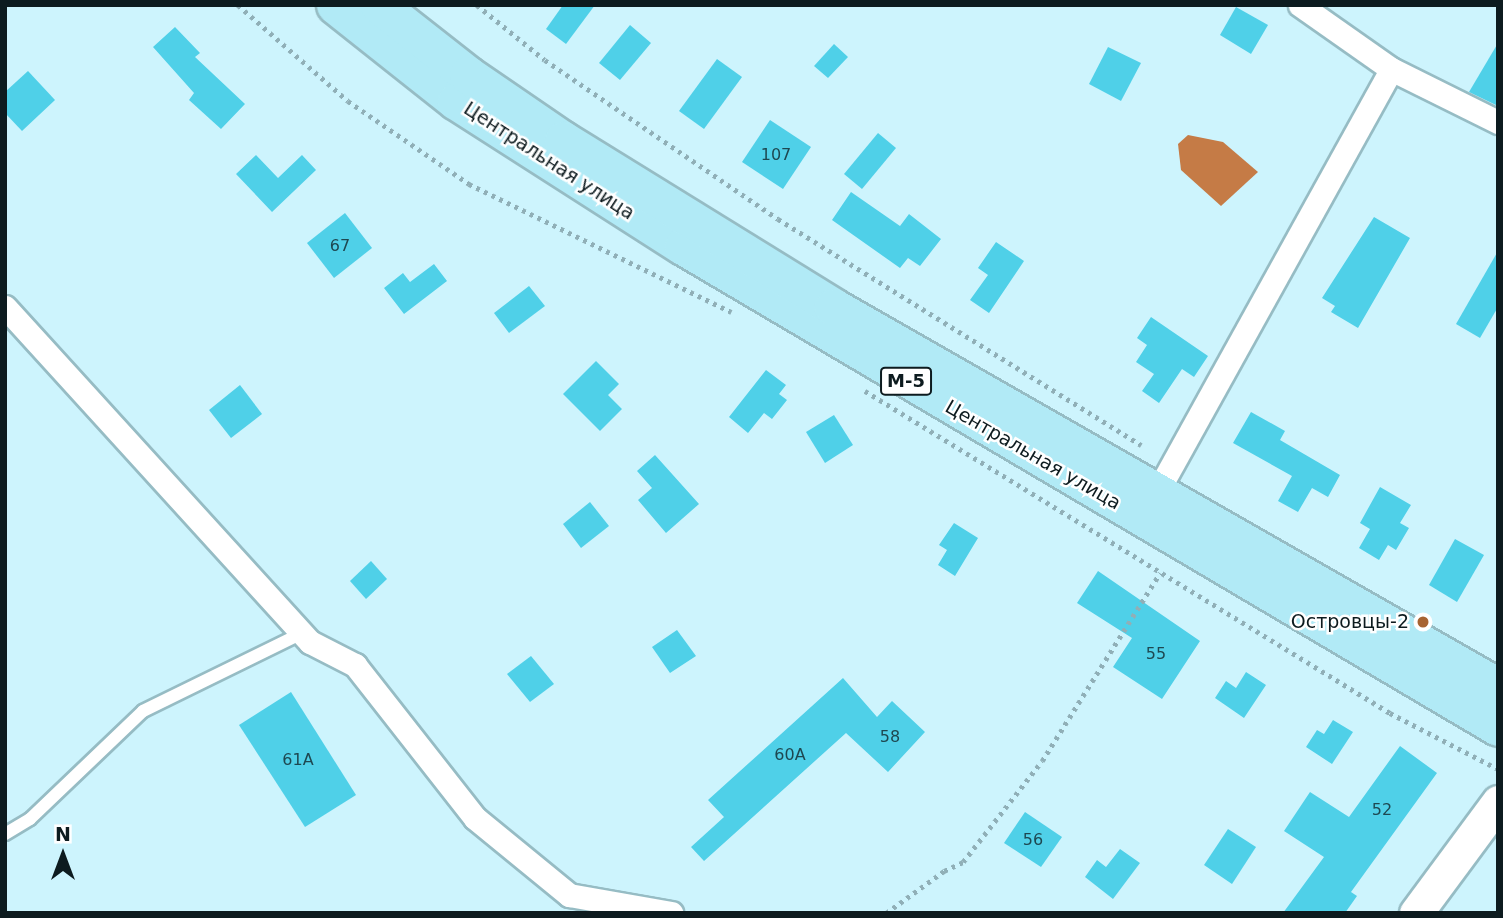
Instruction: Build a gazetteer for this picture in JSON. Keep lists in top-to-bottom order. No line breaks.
{"streets":{"main road":["Центральная улица","М-5"]},"places":["Островцы-2"],"house_numbers":["107","67","55","58","60А","61А","52","56"],"north":"top"}
